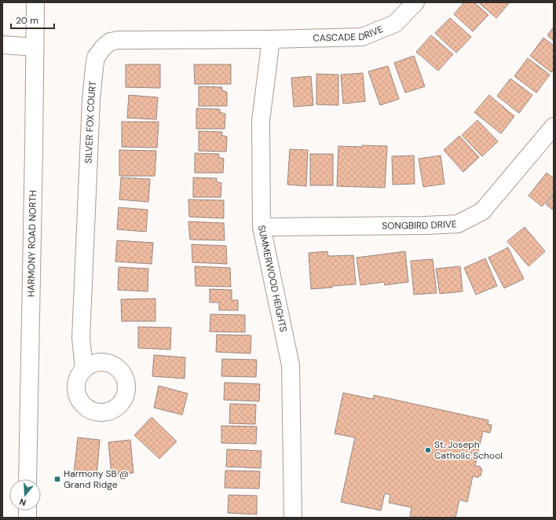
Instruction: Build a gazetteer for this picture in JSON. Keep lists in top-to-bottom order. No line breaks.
{"streets":{"street":["CASCADE DRIVE","SILVER FOX COURT","SONGBIRD DRIVE","HARMONY ROAD NORTH","SUMMERWOOD HEIGHTS"]},"crossings":[["CASCADE DRIVE","SILVER FOX COURT"],["CASCADE DRIVE","SUMMERWOOD HEIGHTS"],["SILVER FOX COURT","SUMMERWOOD HEIGHTS"],["SONGBIRD DRIVE","SUMMERWOOD HEIGHTS"]],"places":{"other":["St. Joseph Catholic School"],"transit":["Harmony SB @ Grand Ridge"]},"scale_bar":"20 m","north":"bottom"}
